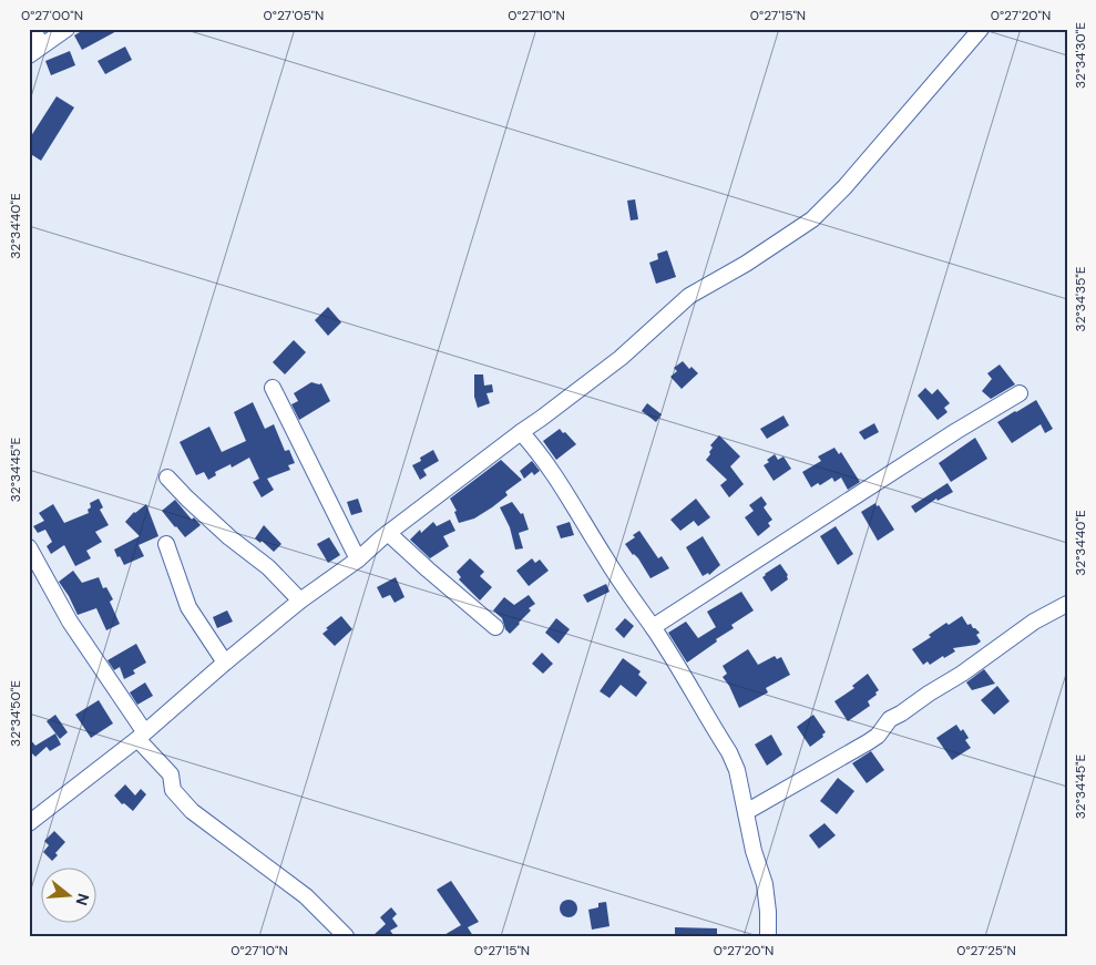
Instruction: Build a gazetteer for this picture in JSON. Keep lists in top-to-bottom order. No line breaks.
{"north":"right","coordinates":["0°27'00\"N","0°27'05\"N","0°27'10\"N","0°27'15\"N","0°27'20\"N","32°34'30\"E","32°34'40\"E","32°34'35\"E","32°34'45\"E","32°34'50\"E","0°27'25\"N"]}
